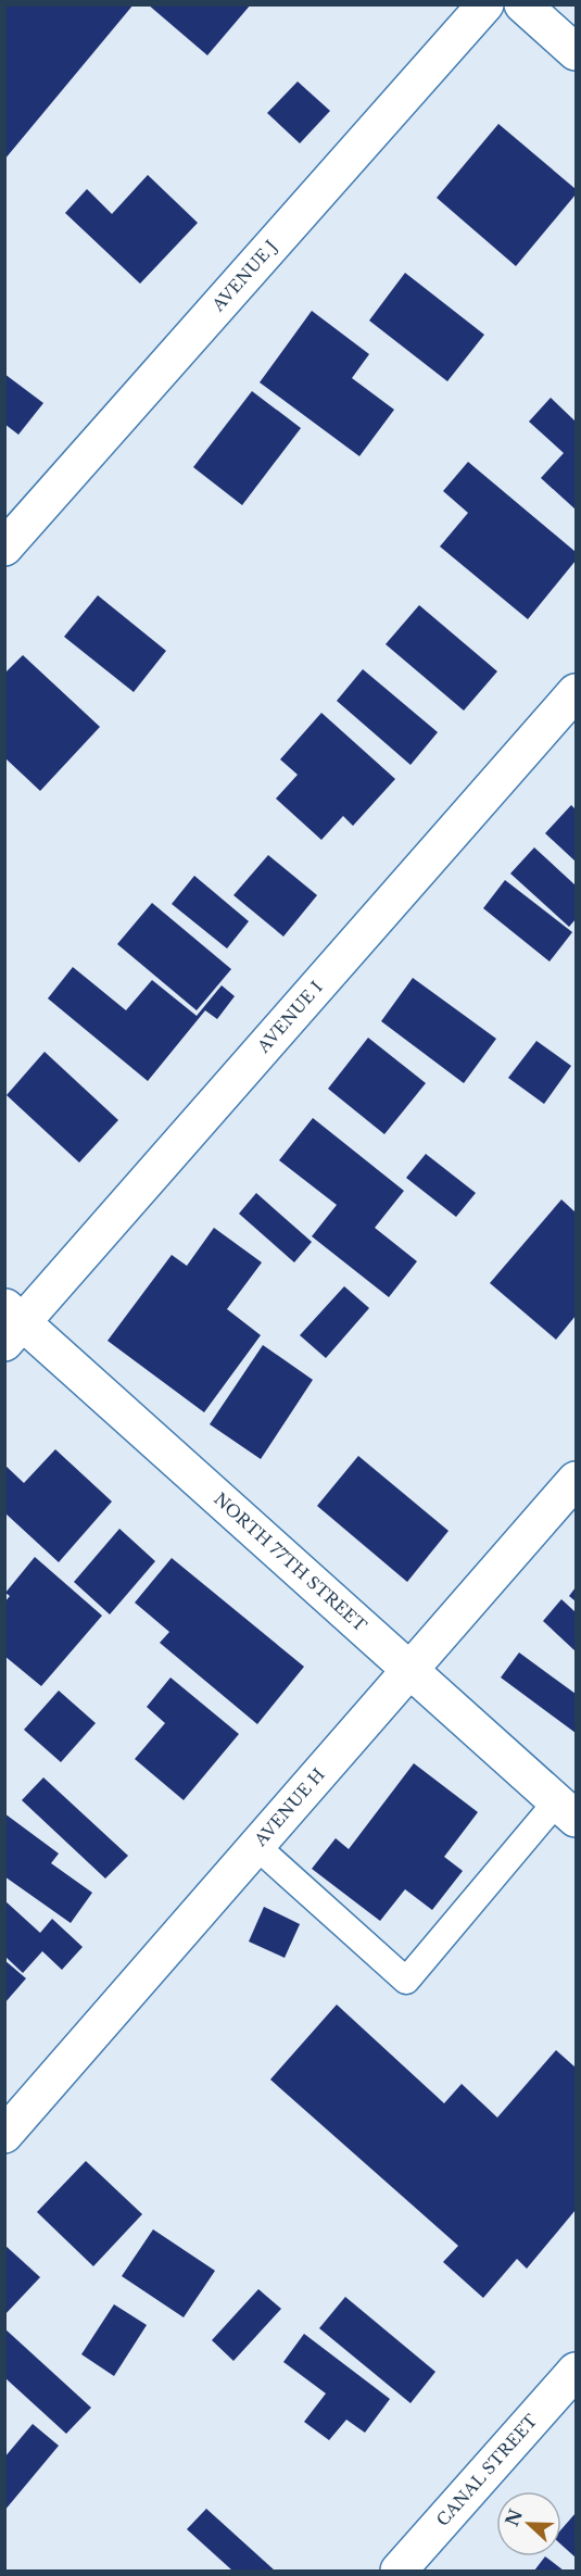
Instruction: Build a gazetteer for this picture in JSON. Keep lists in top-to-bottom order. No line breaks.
{"streets":{"street":["AVENUE J","AVENUE I","NORTH 77TH STREET","AVENUE H","CANAL STREET"]},"crossings":[["AVENUE I","NORTH 77TH STREET"],["NORTH 77TH STREET","AVENUE H"]],"north":"left"}
